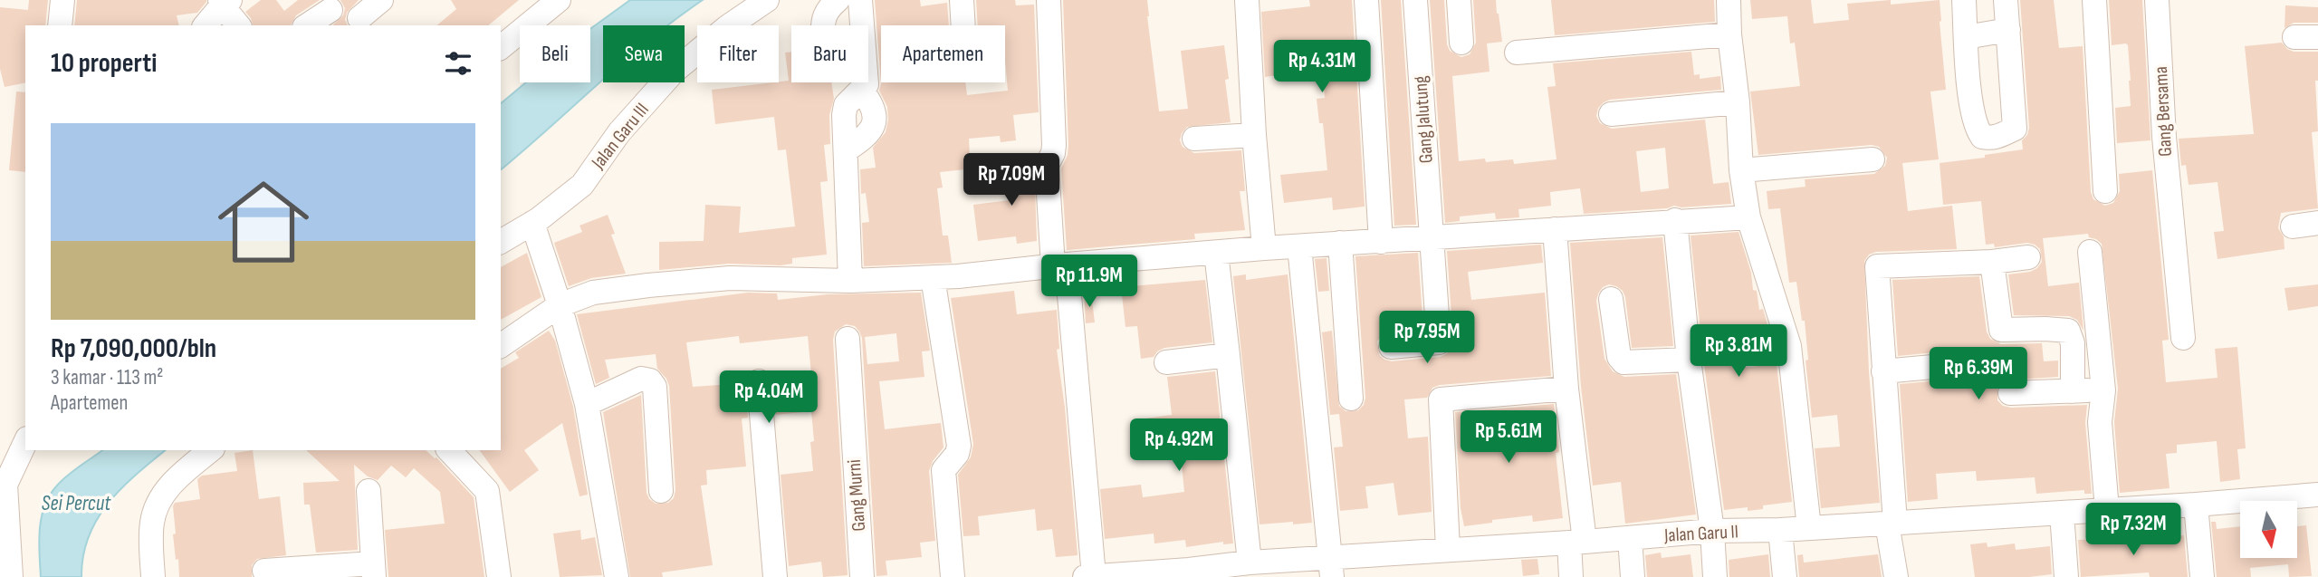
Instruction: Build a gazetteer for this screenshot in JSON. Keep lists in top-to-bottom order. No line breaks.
{"streets":{"street":["Gang Bersama","Gang Jalutung","Jalan Garu III","Gang Murni","Jalan Garu II"]},"water":["Sei Percut"],"north":"bottom","page":{"chip":["Beli","Sewa","Filter","Baru","Apartemen"],"heading":"10 properti","price":["Rp 4.31M","Rp 7.09M","Rp 11.9M","Rp 7.95M","Rp 3.81M","Rp 6.39M","Rp 4.04M","Rp 5.61M","Rp 4.92M","Rp 7.32M"],"list":[{"name":"Rp 7,090,000/bln","note":"3 kamar · 113 m² · Apartemen"}]}}
